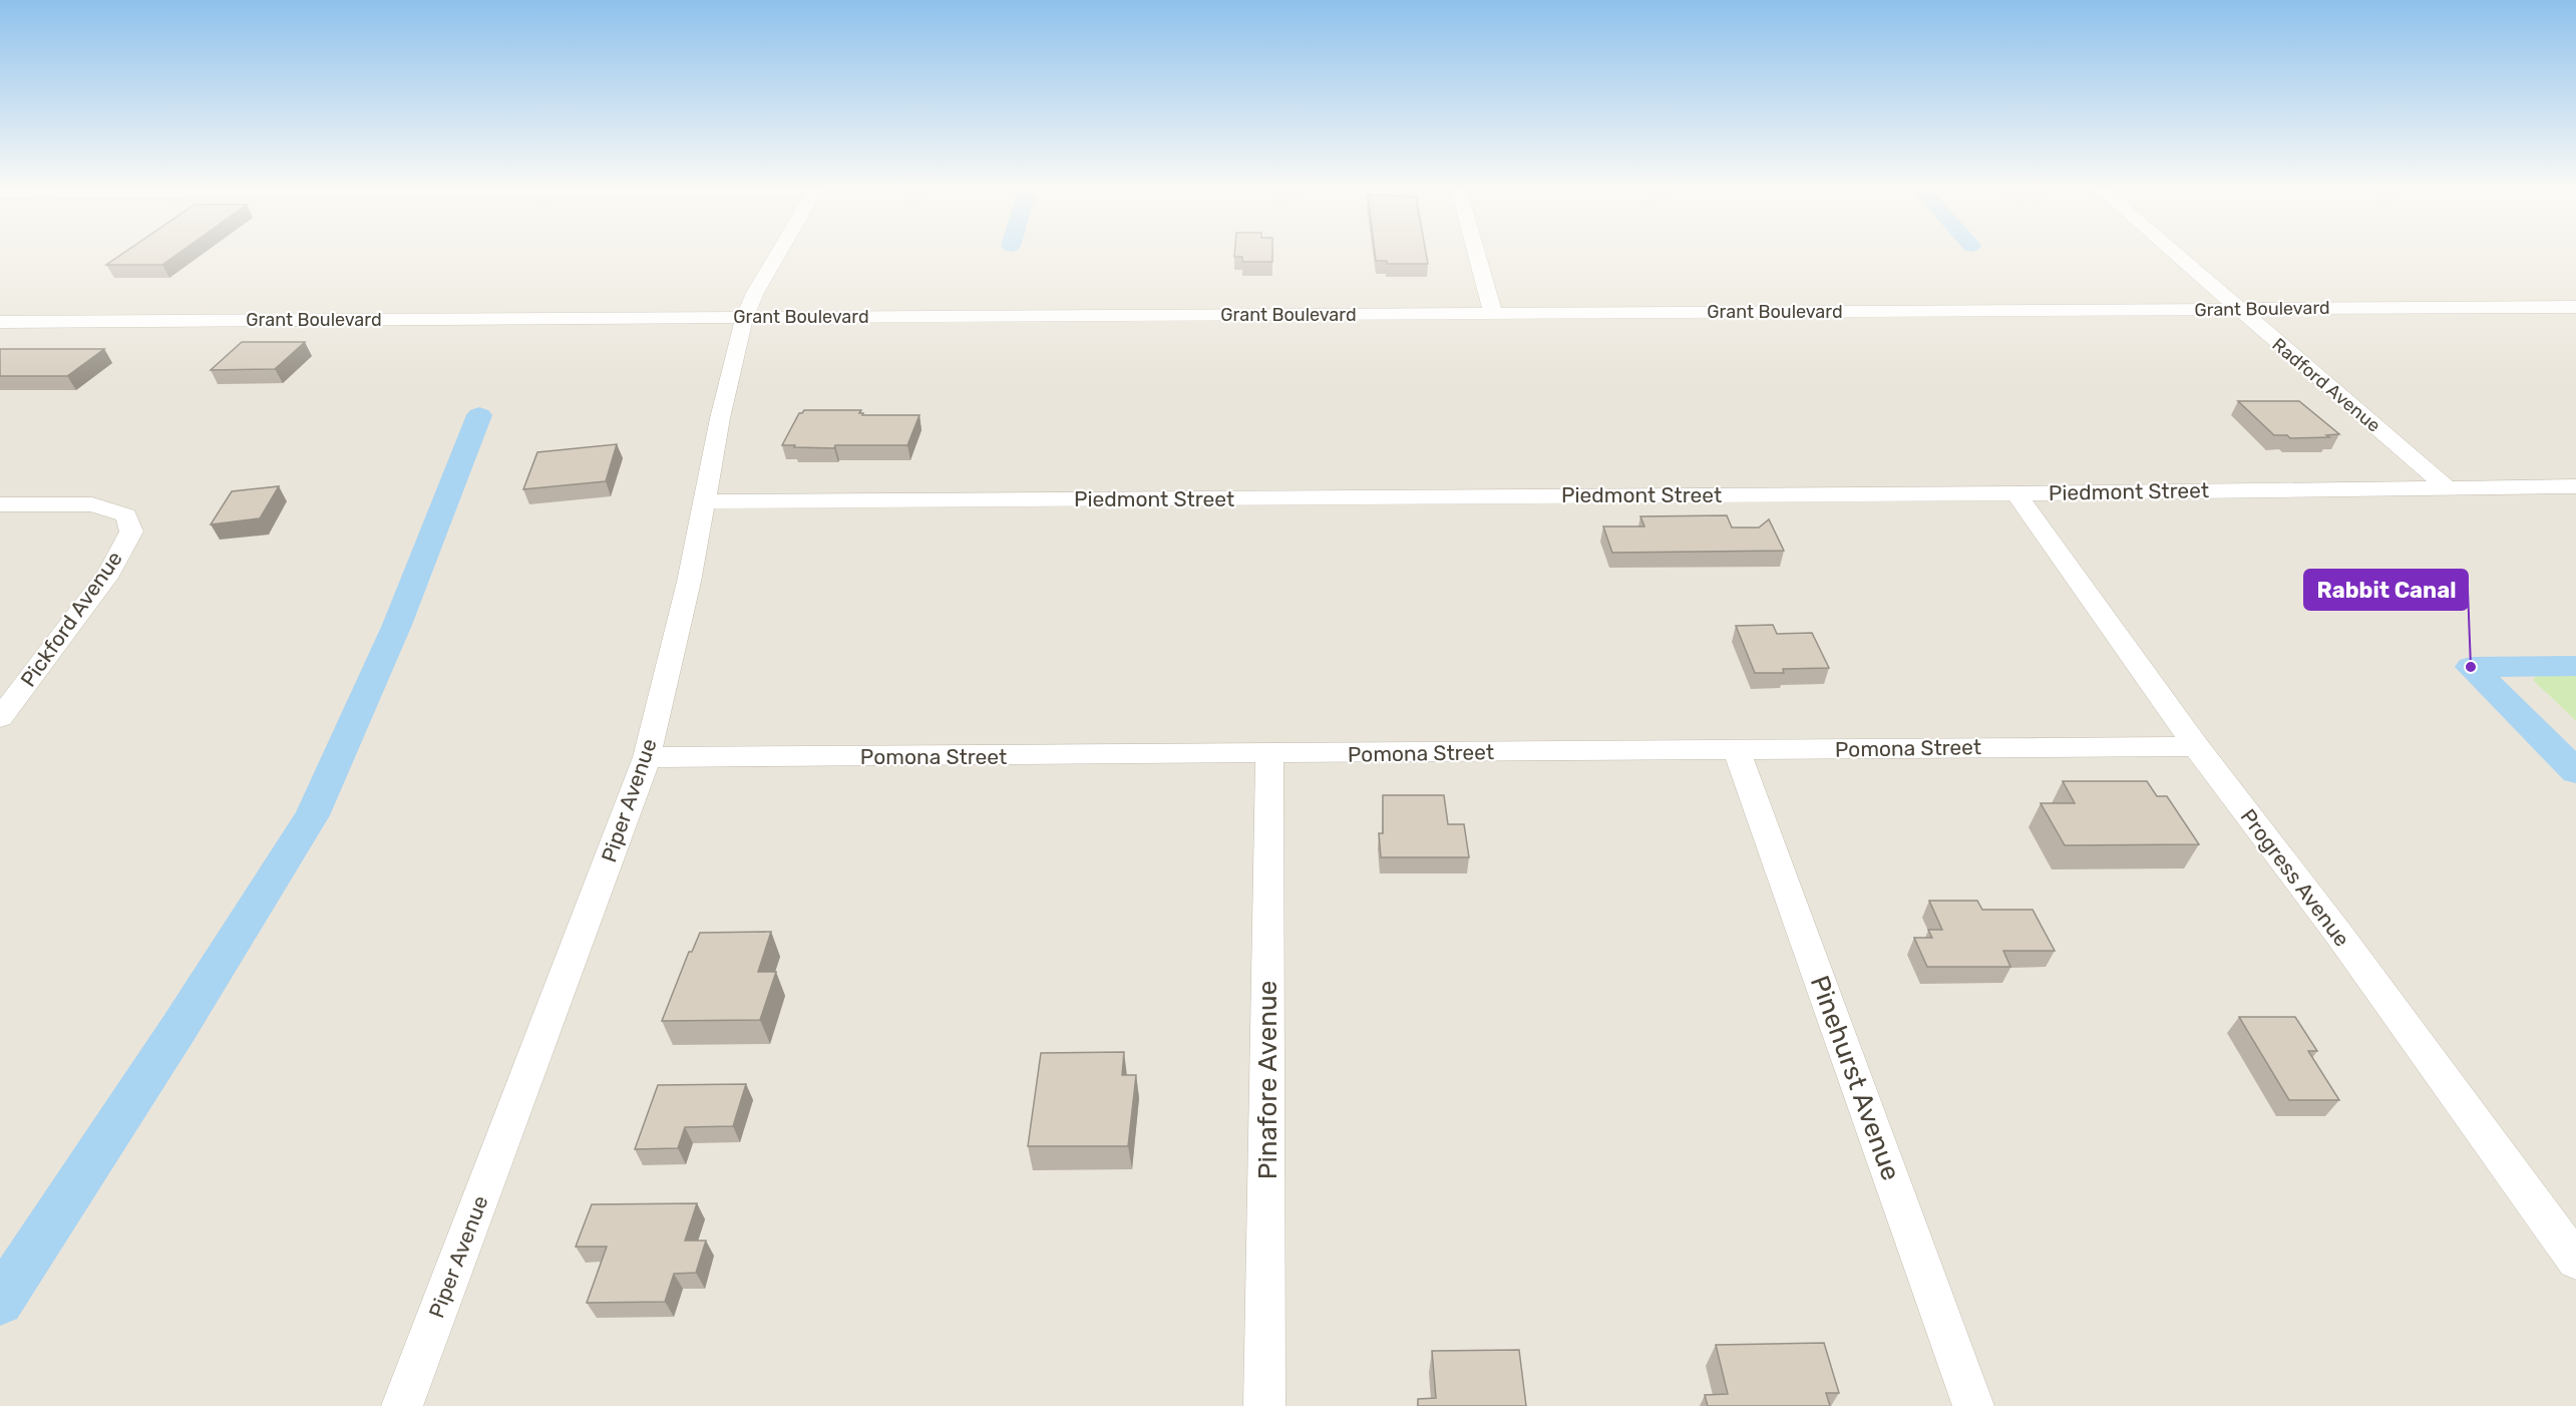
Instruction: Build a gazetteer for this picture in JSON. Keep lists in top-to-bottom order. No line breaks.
{"streets":{"street":["Grant Boulevard","Radford Avenue","Piedmont Street","Pickford Avenue","Pomona Street","Piper Avenue","Progress Avenue","Pinehurst Avenue","Pinafore Avenue"]},"crossings":[["Grant Boulevard","Radford Avenue"],["Grant Boulevard","Piper Avenue"],["Radford Avenue","Piedmont Street"],["Piedmont Street","Piper Avenue"],["Piedmont Street","Progress Avenue"],["Pomona Street","Piper Avenue"],["Pomona Street","Progress Avenue"],["Pomona Street","Pinehurst Avenue"],["Pomona Street","Pinafore Avenue"]],"places":["Rabbit Canal"]}
